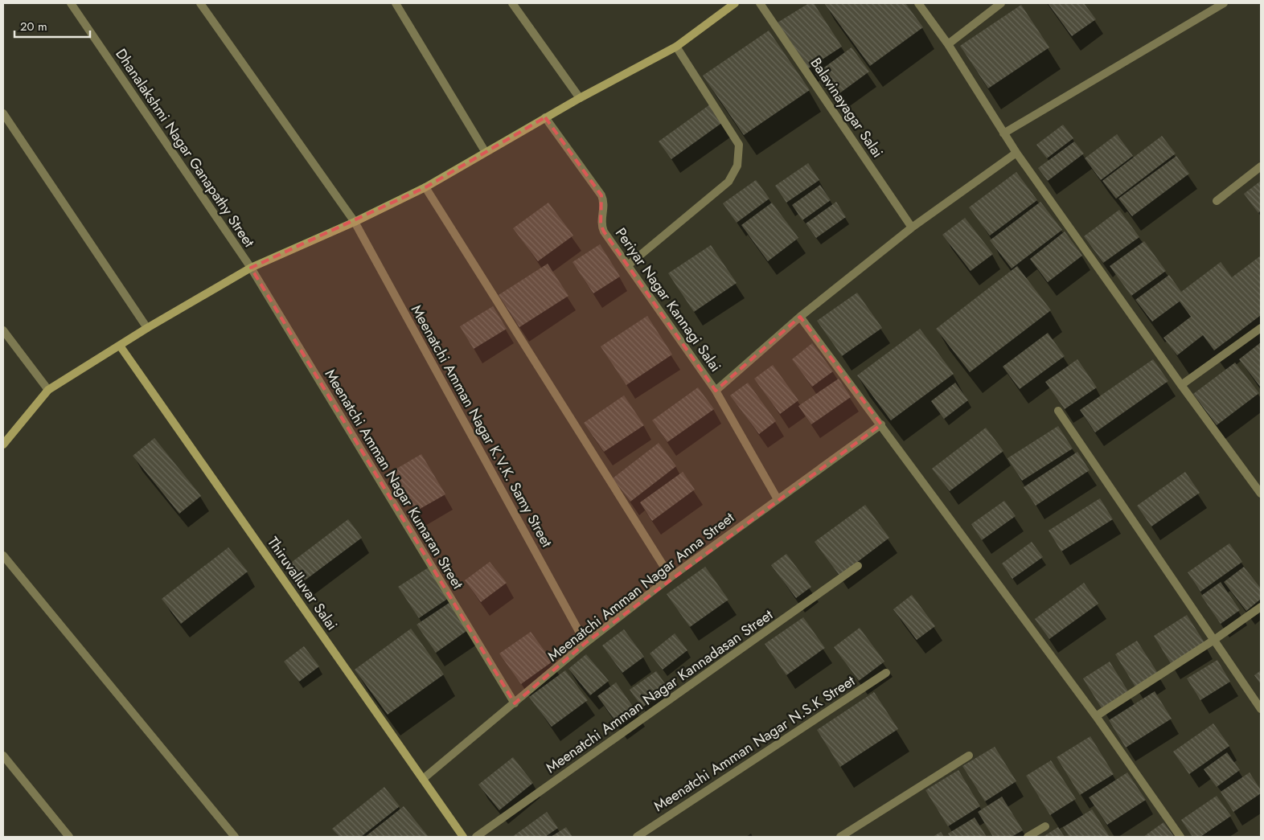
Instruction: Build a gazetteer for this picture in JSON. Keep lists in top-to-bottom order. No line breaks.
{"streets":{"street":["Balavinayagar Salai","Dhanalakshmi Nagar Ganapathy Street","Periyar Nagar Kannagi Salai","Meenatchi Amman Nagar K.V.K. Samy Street","Meenatchi Amman Nagar Kumaran Street","Thiruvalluvar Salai","Meenatchi Amman Nagar Anna Street","Meenatchi Amman Nagar Kannadasan Street","Meenatchi Amman Nagar N.S.K Street"]},"crossings":[["Dhanalakshmi Nagar Ganapathy Street","Meenatchi Amman Nagar Kumaran Street"],["Periyar Nagar Kannagi Salai","Meenatchi Amman Nagar Anna Street"],["Meenatchi Amman Nagar K.V.K. Samy Street","Meenatchi Amman Nagar Anna Street"],["Meenatchi Amman Nagar Kumaran Street","Meenatchi Amman Nagar Anna Street"],["Thiruvalluvar Salai","Meenatchi Amman Nagar Anna Street"]],"scale_bar":"20 m"}
